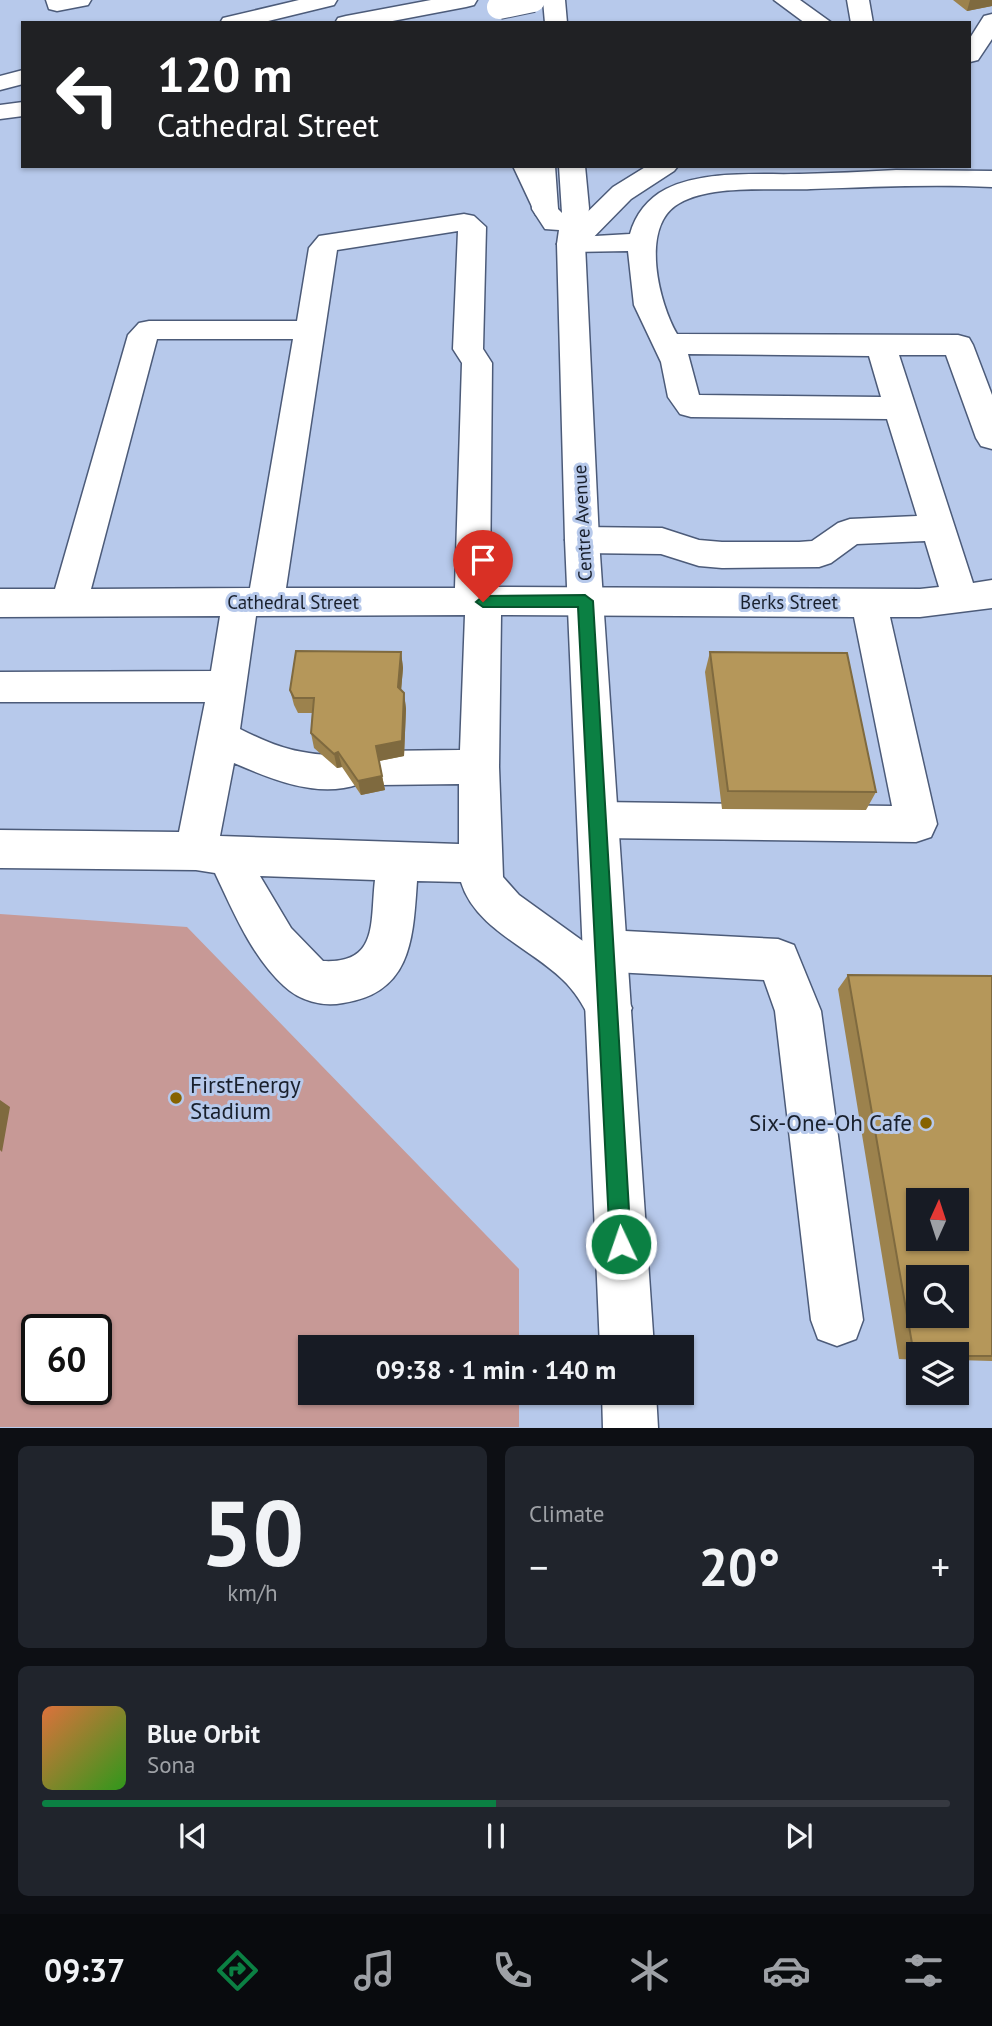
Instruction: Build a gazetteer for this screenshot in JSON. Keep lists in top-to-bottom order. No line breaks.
{"streets":{"main road":["Centre Avenue","Cathedral Street","Berks Street"]},"crossings":[["Centre Avenue","Cathedral Street"],["Centre Avenue","Berks Street"],["Cathedral Street","Berks Street"]],"places":["FirstEnergy Stadium","Six-One-Oh Cafe"],"north":"top","page":{"turn":["120 m","Cathedral Street"],"limit":"60","trip":"09:38 · 1 min · 140 m","tile":[["50","km/h"],"Climate"],"heat":["−","20°","+"],"song":["Blue Orbit","Sona"],"tabs":"09:37"}}
